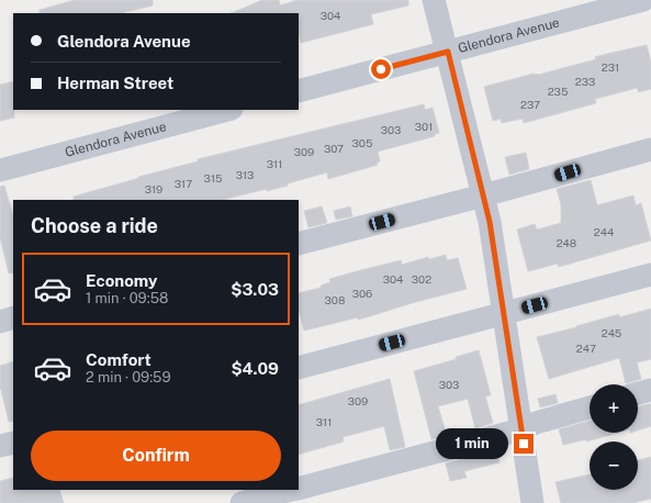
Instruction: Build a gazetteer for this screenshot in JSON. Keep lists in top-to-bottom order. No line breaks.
{"streets":{"street":["Glendora Avenue"]},"house_numbers":["304","231","233","235","237","301","303","305","307","309","311","313","315","317","319","244","248","304","302","306","308","245","247","303","309","311"],"page":{"banner":["Glendora Avenue","Herman Street"],"heading":"Choose a ride","list":[{"name":"Economy","note":"1 min · 09:58","value":"$3.03"},{"name":"Comfort","note":"2 min · 09:59","value":"$4.09"}],"map_buttons":["+","−"],"buttons":"Confirm","bubble":"1 min"}}
